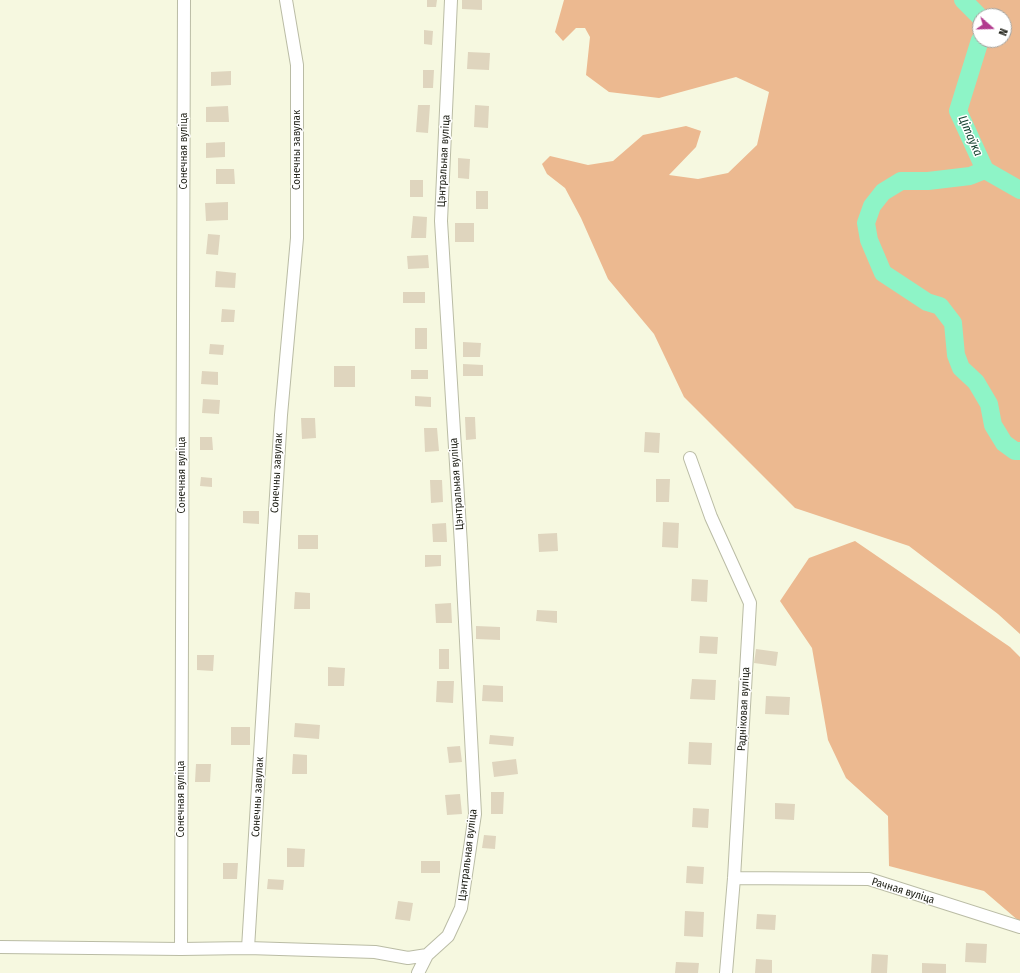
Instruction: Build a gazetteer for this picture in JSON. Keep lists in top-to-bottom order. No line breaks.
{"streets":{"street":["Сонечны завулак","Сонечная вуліца","Цэнтральная вуліца","Радніковая вуліца","Рачная вуліца"]},"crossings":[["Радніковая вуліца","Рачная вуліца"]],"water":["Цітаўка"],"north":"right"}
